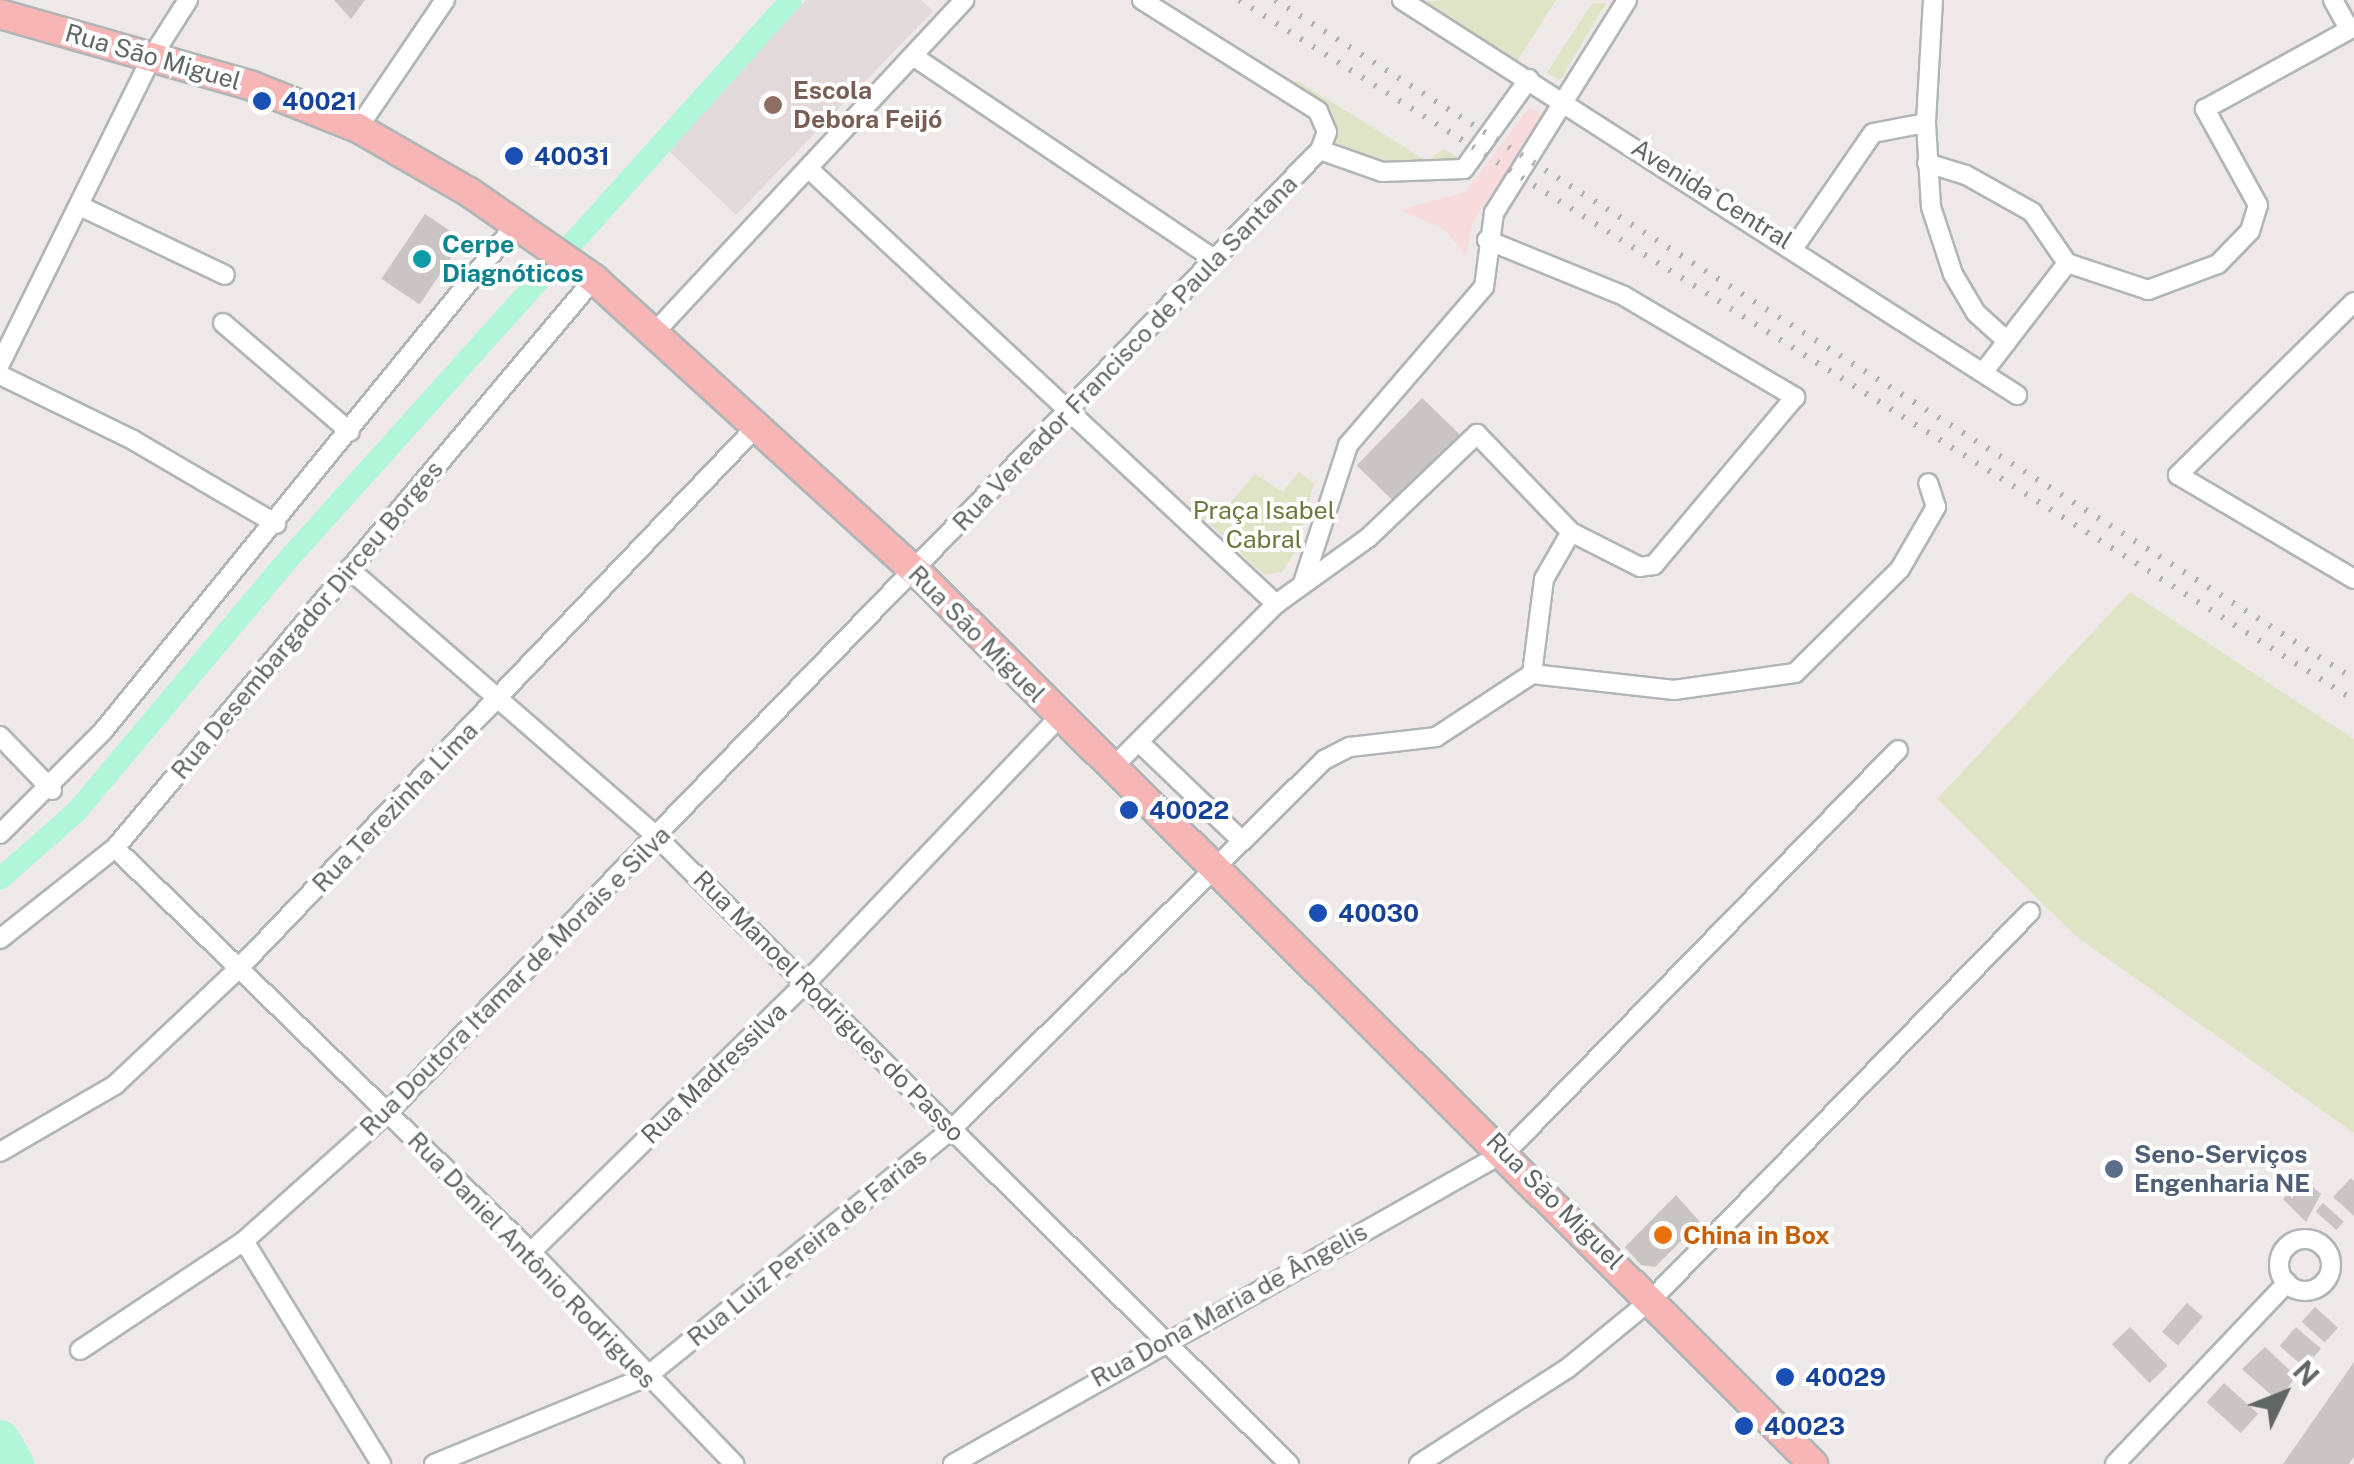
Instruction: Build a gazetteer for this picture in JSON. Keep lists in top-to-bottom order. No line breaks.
{"streets":{"main road":["Rua São Miguel"],"street":["Avenida Central","Rua Vereador Francisco de Paula Santana","Rua Desembargador Dirceu Borges","Rua Terezinha Lima","Rua Doutora Itamar de Morais e Silva","Rua Manoel Rodrigues do Passo","Rua Madressilva","Rua Luiz Pereira de Farias","Rua Daniel Antônio Rodrigues","Rua Dona Maria de Ângelis"]},"crossings":[["Rua São Miguel","Rua Vereador Francisco de Paula Santana"],["Rua São Miguel","Rua Desembargador Dirceu Borges"],["Rua São Miguel","Rua Terezinha Lima"],["Rua São Miguel","Rua Doutora Itamar de Morais e Silva"],["Rua São Miguel","Rua Madressilva"],["Rua São Miguel","Rua Luiz Pereira de Farias"],["Rua São Miguel","Rua Dona Maria de Ângelis"],["Rua Vereador Francisco de Paula Santana","Rua Doutora Itamar de Morais e Silva"],["Rua Desembargador Dirceu Borges","Rua Manoel Rodrigues do Passo"],["Rua Desembargador Dirceu Borges","Rua Daniel Antônio Rodrigues"],["Rua Terezinha Lima","Rua Manoel Rodrigues do Passo"],["Rua Terezinha Lima","Rua Daniel Antônio Rodrigues"],["Rua Doutora Itamar de Morais e Silva","Rua Manoel Rodrigues do Passo"],["Rua Doutora Itamar de Morais e Silva","Rua Daniel Antônio Rodrigues"],["Rua Manoel Rodrigues do Passo","Rua Madressilva"],["Rua Manoel Rodrigues do Passo","Rua Luiz Pereira de Farias"],["Rua Manoel Rodrigues do Passo","Rua Dona Maria de Ângelis"],["Rua Madressilva","Rua Daniel Antônio Rodrigues"],["Rua Luiz Pereira de Farias","Rua Daniel Antônio Rodrigues"]],"parks":["Praça Isabel Cabral"],"places":["40021","Escola Debora Feijó","40031","Cerpe Diagnóticos","40022","40030","Seno-Serviços Engenharia NE","China in Box","40029","40023"],"north":"top right"}
